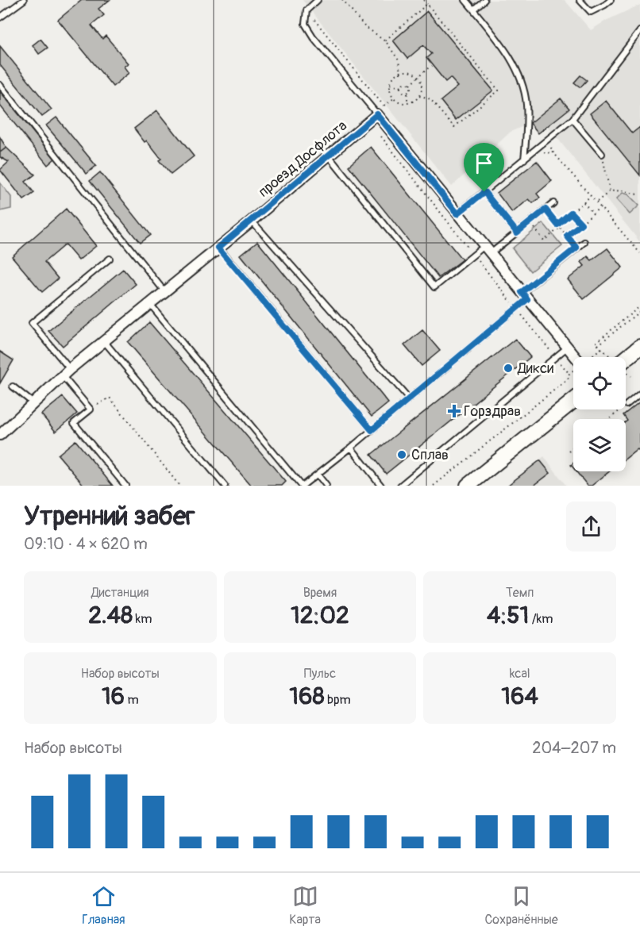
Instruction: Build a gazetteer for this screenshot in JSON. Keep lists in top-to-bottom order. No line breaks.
{"streets":{"street":["проезд Досфлота"]},"places":{"other":["Дикси","Сплав"],"health":["Горздрав"]},"page":{"heading":["Утренний забег","09:10 · 4 × 620 m"],"stats":[["Дистанция","2.48 km"],["Время","12:02"],["Темп","4:51 /km"],["Набор высоты","16 m"],["Пульс","168 bpm"],["kcal","164"]],"chart":["Набор высоты","204–207 m"],"tabs":["Главная","Карта","Сохранённые"]}}
